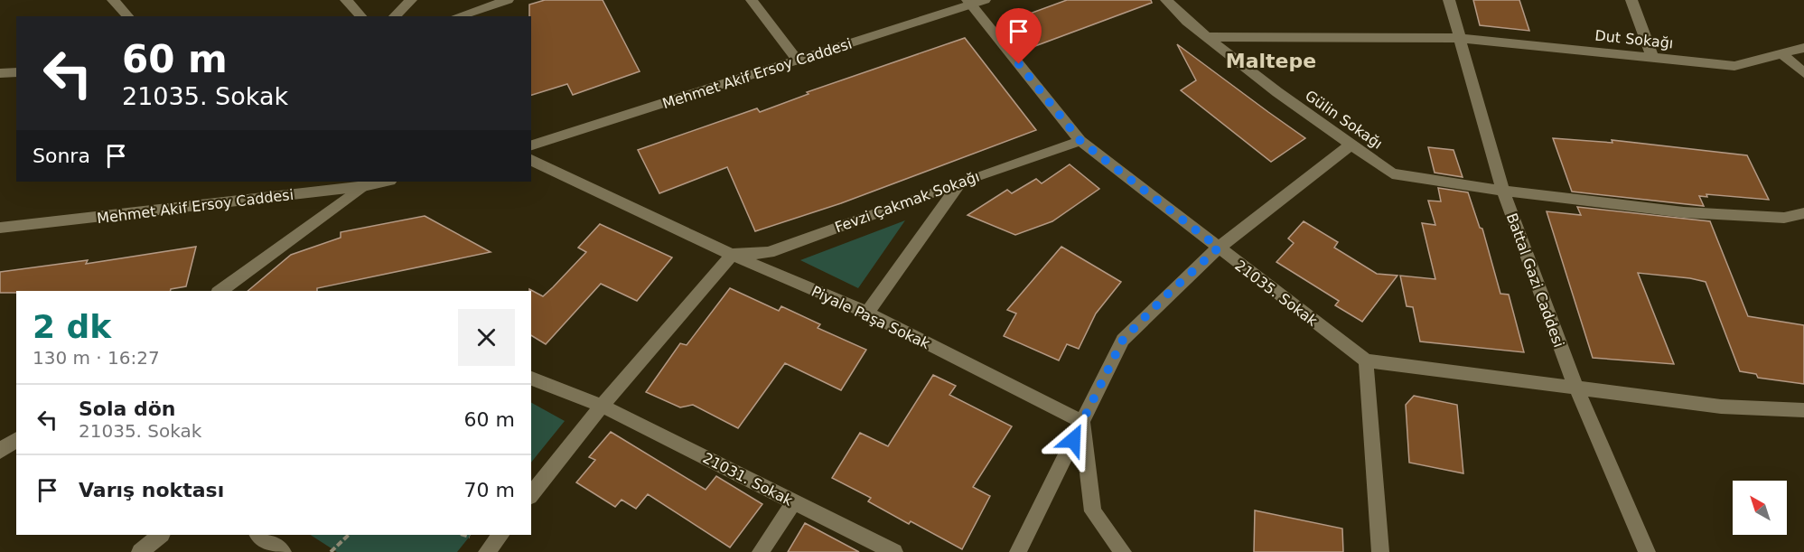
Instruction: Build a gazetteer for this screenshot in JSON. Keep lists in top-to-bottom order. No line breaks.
{"streets":{"street":["Dut Sokağı","Mehmet Akif Ersoy Caddesi","Gülin Sokağı","Fevzi Çakmak Sokağı","Battal Gazi Caddesi","21035. Sokak","Piyale Paşa Sokak","21031. Sokak"]},"crossings":[["Dut Sokağı","Gülin Sokağı"],["Dut Sokağı","Battal Gazi Caddesi"],["Mehmet Akif Ersoy Caddesi","21035. Sokak"],["Gülin Sokağı","Battal Gazi Caddesi"],["Fevzi Çakmak Sokağı","21035. Sokak"],["Fevzi Çakmak Sokağı","Piyale Paşa Sokak"],["Battal Gazi Caddesi","21035. Sokak"]],"districts":["Maltepe"],"north":"top left","page":{"turn":["60 m","21035. Sokak"],"then":"Sonra","heading":["2 dk","130 m · 16:27"],"list":[{"name":"Sola dön","note":"21035. Sokak","value":"60 m"},{"name":"Varış noktası","value":"70 m"}]}}
